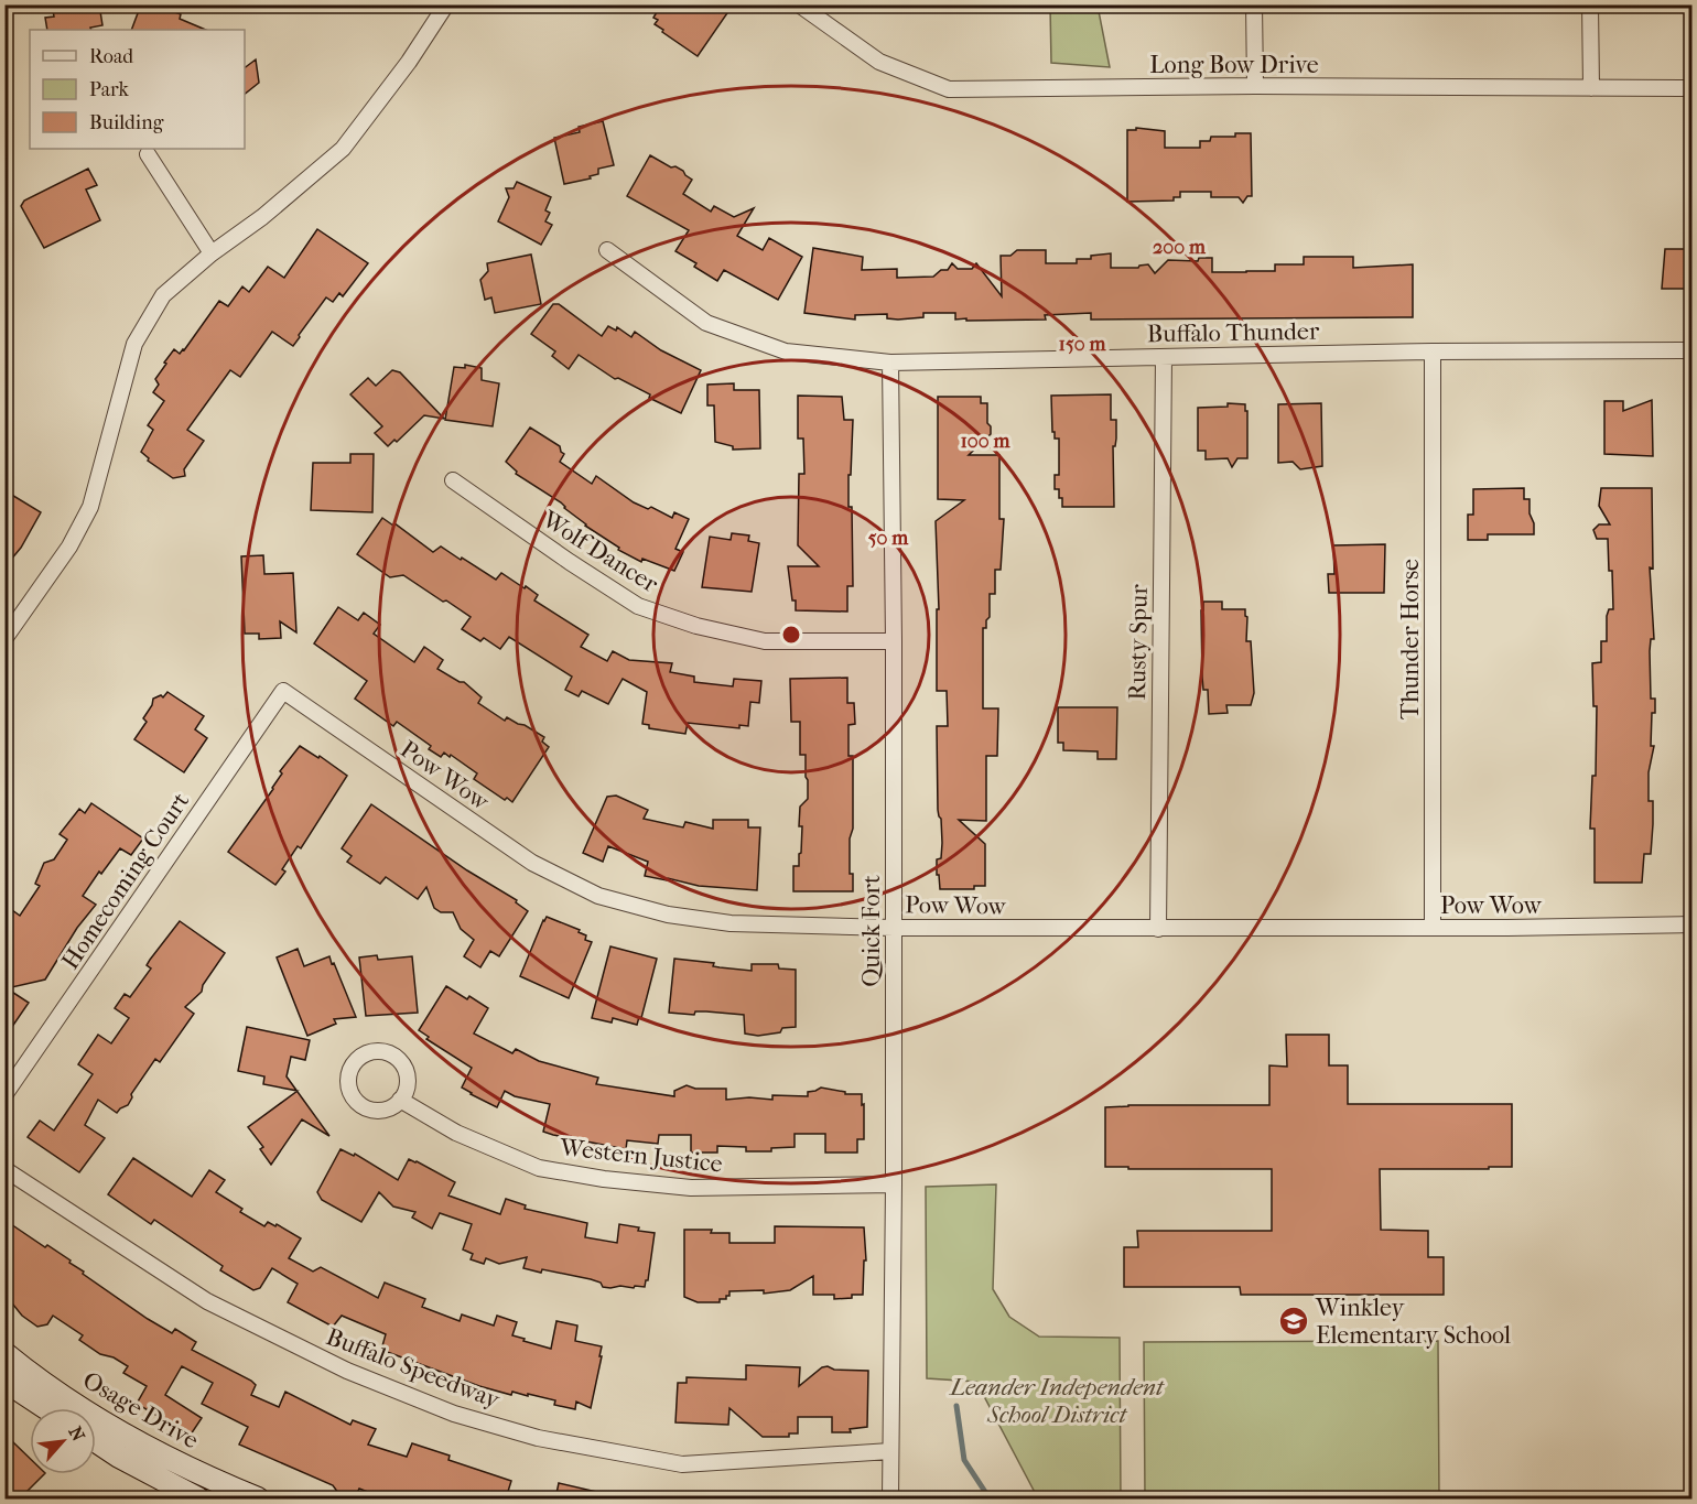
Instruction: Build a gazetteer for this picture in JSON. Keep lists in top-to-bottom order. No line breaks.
{"streets":{"street":["Long Bow Drive","Buffalo Thunder","Wolf Dancer","Thunder Horse","Rusty Spur","Pow Wow","Homecoming Court","Quick Fort","Western Justice","Buffalo Speedway","Osage Drive"]},"crossings":[["Buffalo Thunder","Thunder Horse"],["Buffalo Thunder","Rusty Spur"],["Buffalo Thunder","Quick Fort"],["Wolf Dancer","Quick Fort"],["Thunder Horse","Pow Wow"],["Rusty Spur","Pow Wow"],["Pow Wow","Homecoming Court"],["Pow Wow","Quick Fort"],["Quick Fort","Western Justice"],["Quick Fort","Buffalo Speedway"]],"parks":["Leander Independent School District"],"places":{"school or university":["Winkley Elementary School"]},"legend":["Road","Park","Building"],"north":"top right","rings":["200 m","150 m","100 m","50 m"]}
